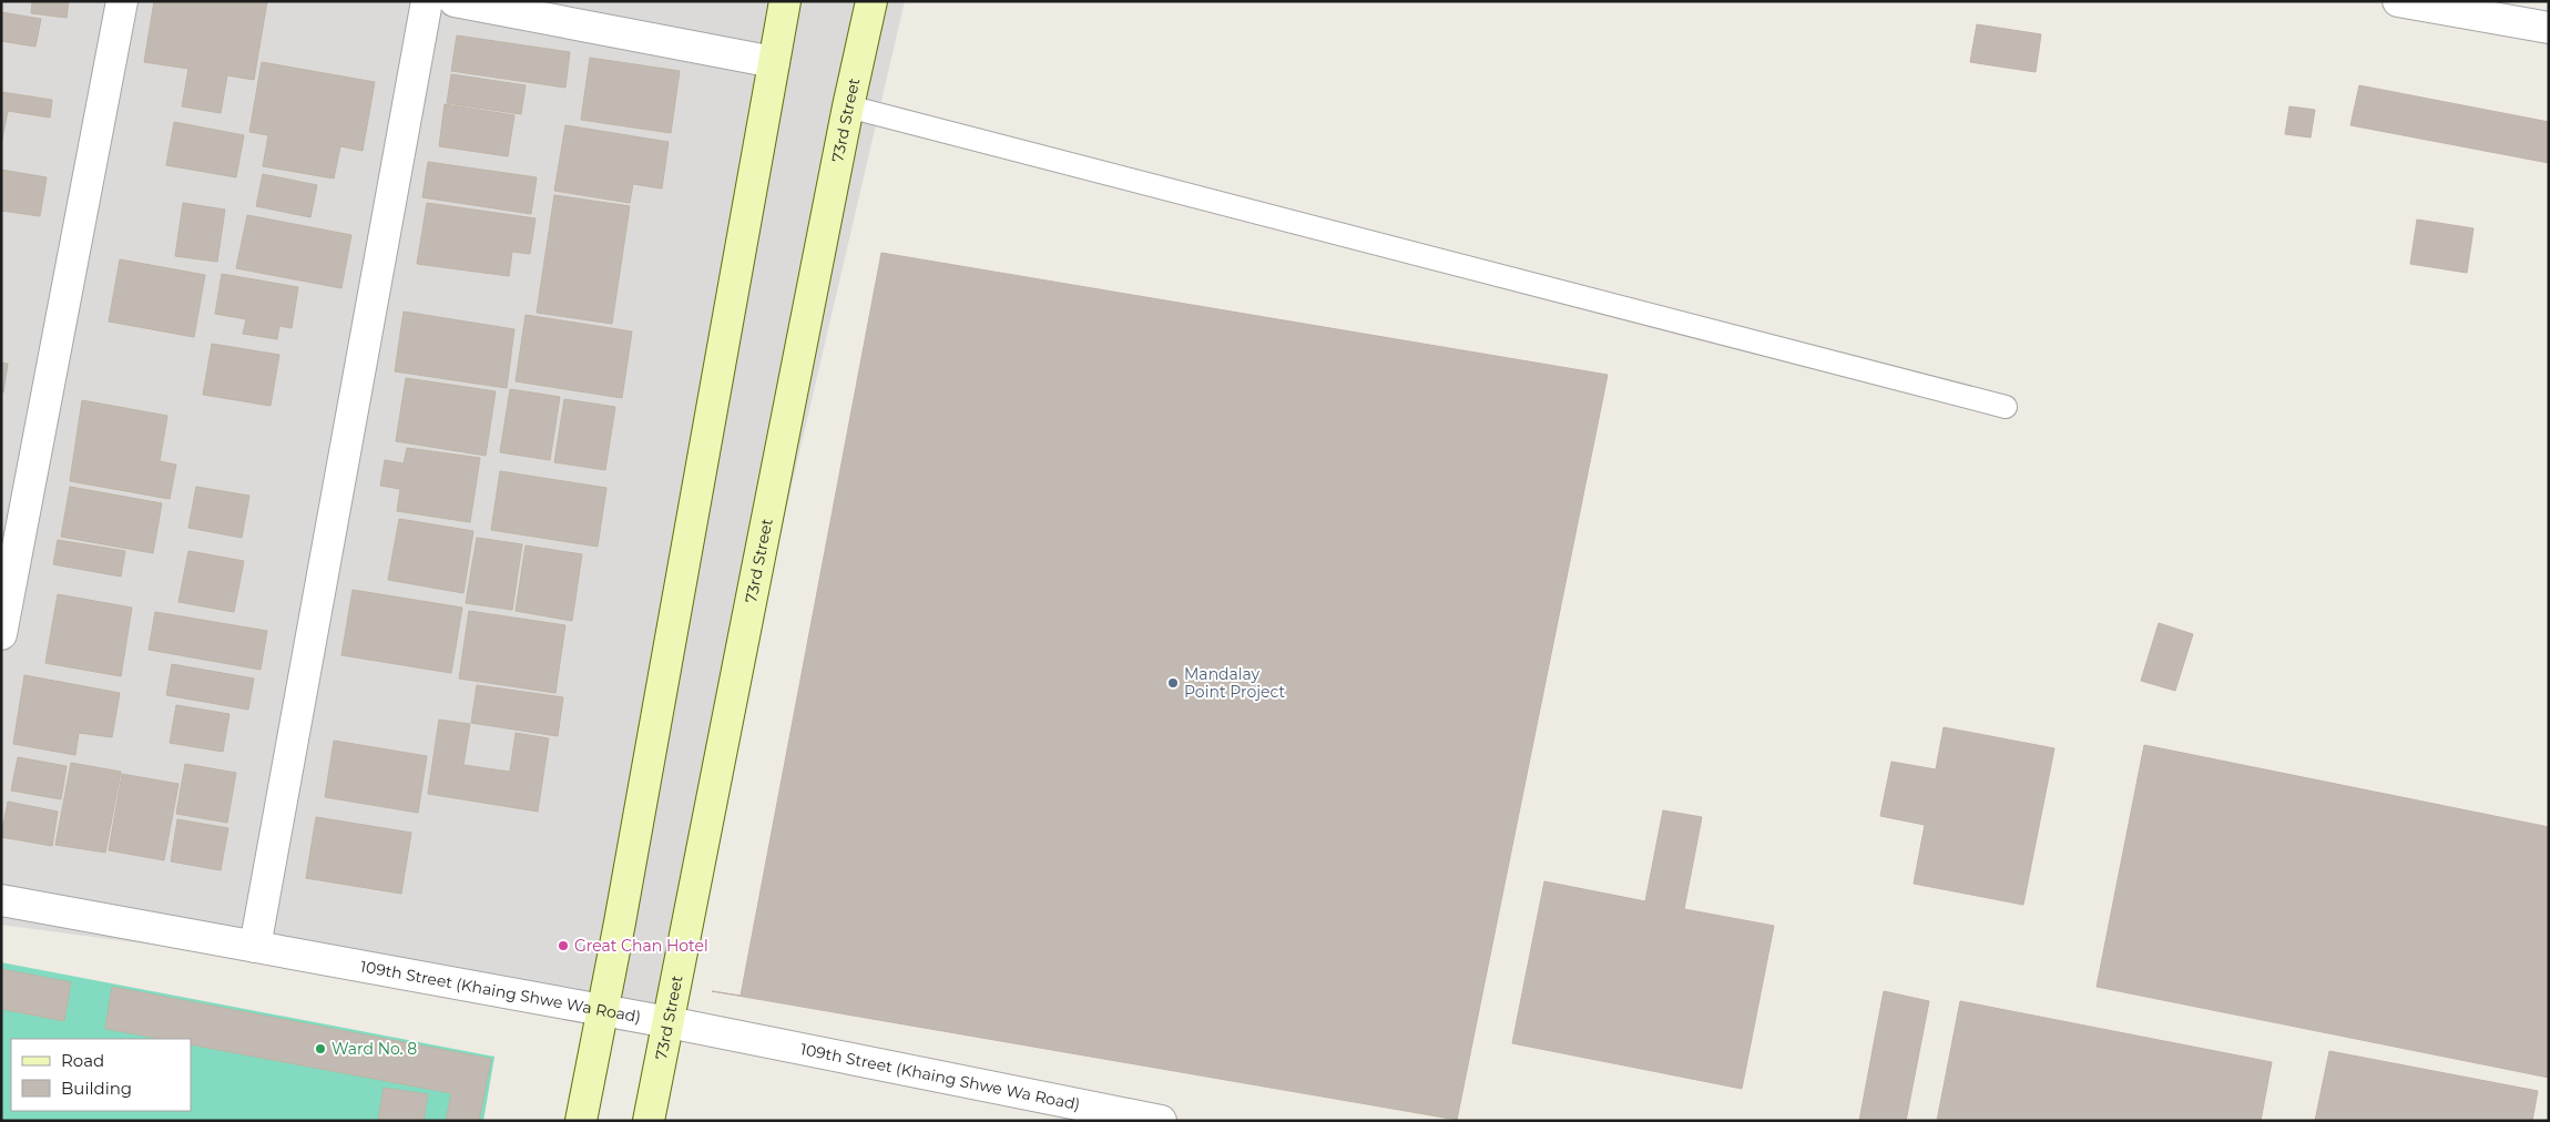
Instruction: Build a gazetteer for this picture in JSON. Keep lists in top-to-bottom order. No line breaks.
{"streets":{"main road":["73rd Street"],"street":["109th Street (Khaing Shwe Wa Road)"]},"crossings":[["73rd Street","109th Street (Khaing Shwe Wa Road)"]],"places":["Mandalay Point Project","Great Chan Hotel","Ward No. 8"],"legend":["Road","Building"]}
